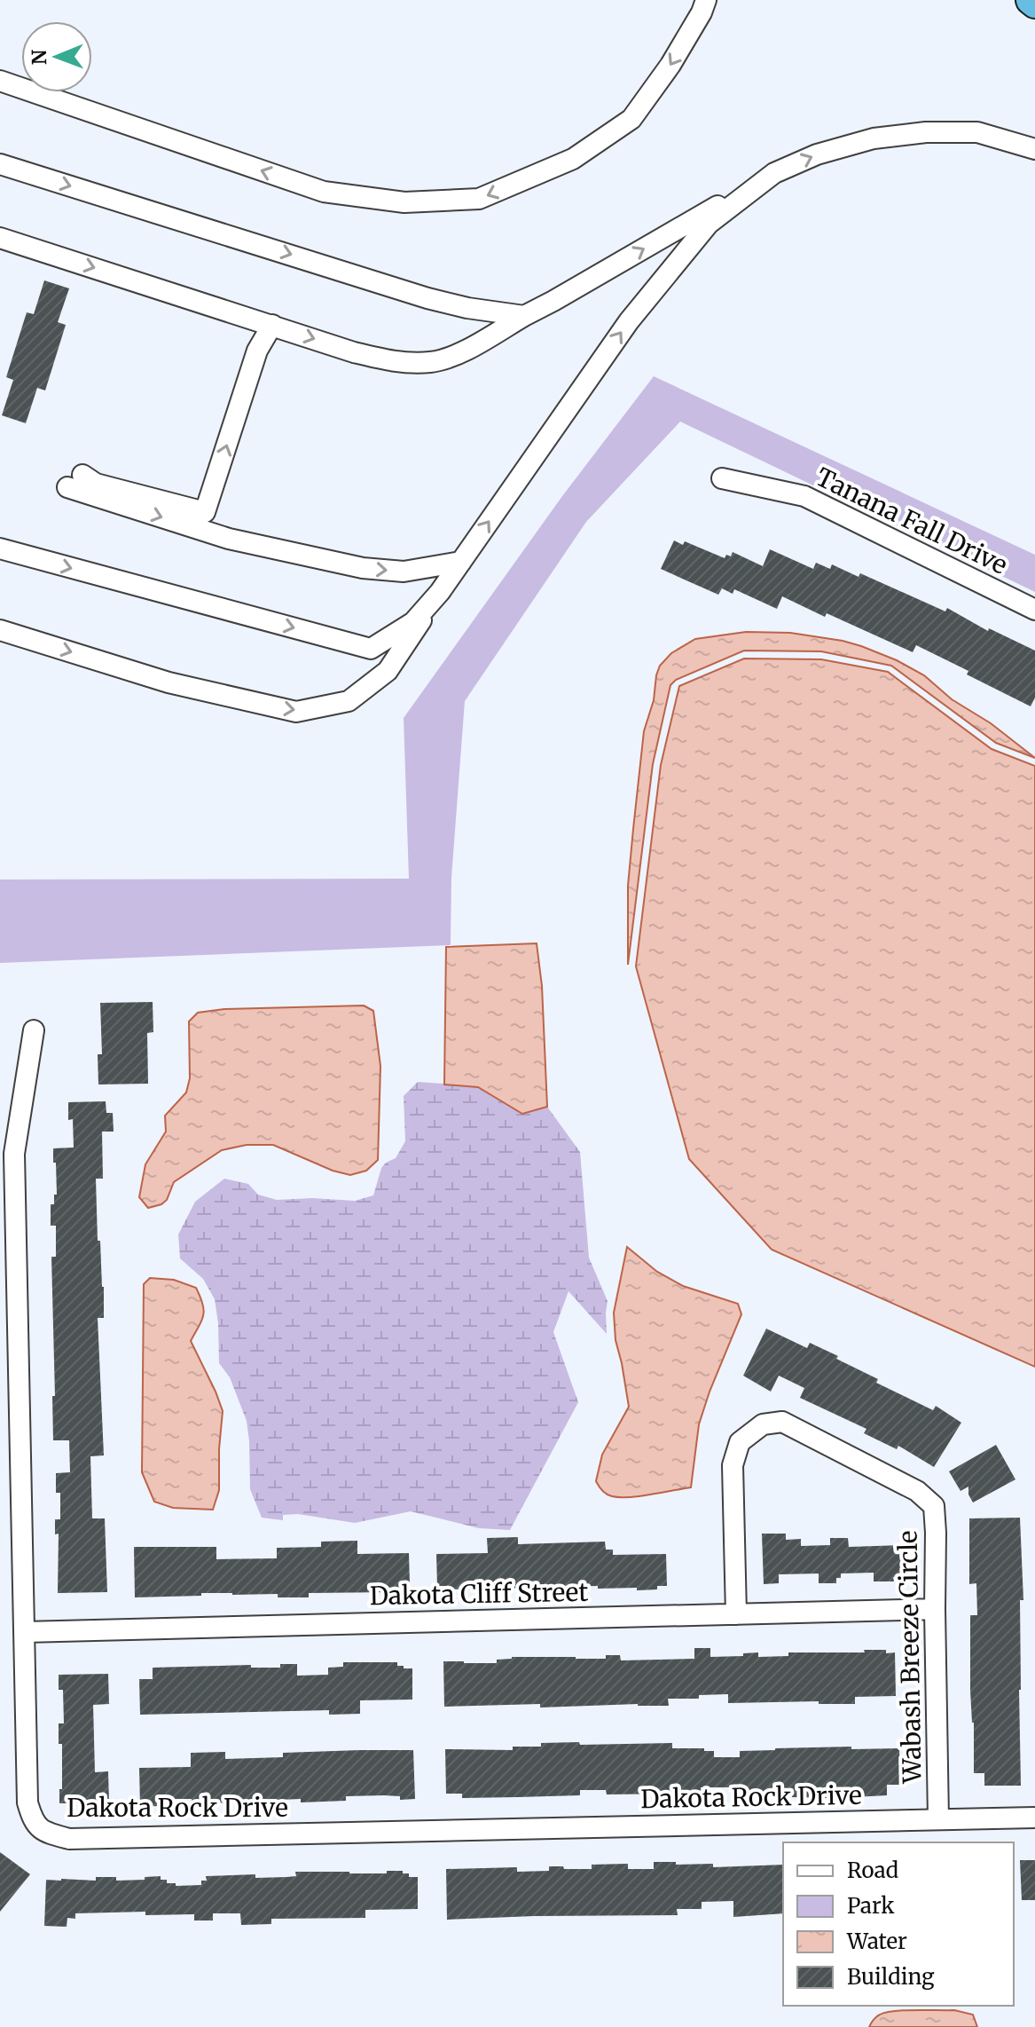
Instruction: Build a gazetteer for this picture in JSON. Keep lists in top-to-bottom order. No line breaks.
{"streets":{"street":["Tanana Fall Drive","Dakota Cliff Street","Wabash Breeze Circle","Dakota Rock Drive"]},"crossings":[["Dakota Cliff Street","Wabash Breeze Circle"],["Dakota Cliff Street","Dakota Rock Drive"],["Wabash Breeze Circle","Dakota Rock Drive"]],"legend":["Road","Park","Water","Building"],"north":"left"}
